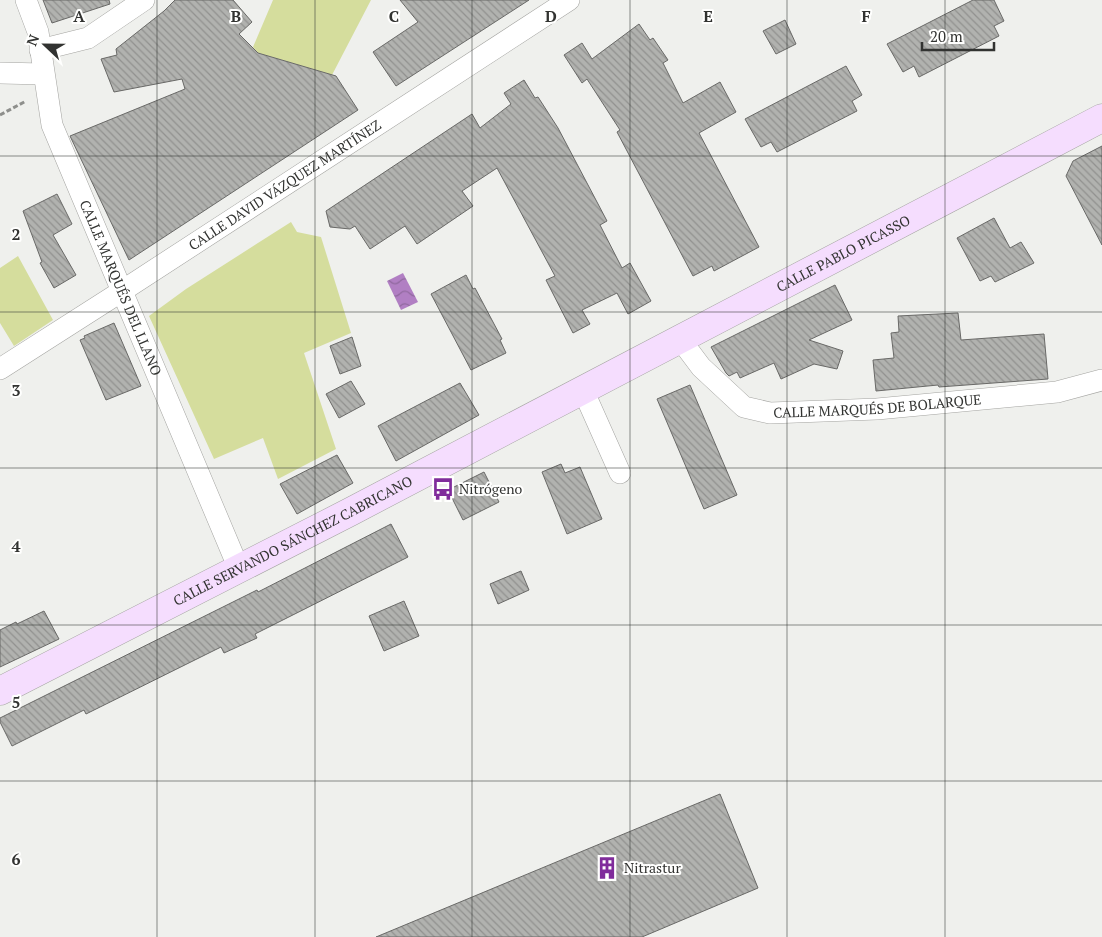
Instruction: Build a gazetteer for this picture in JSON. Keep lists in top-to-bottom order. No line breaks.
{"streets":{"street":["CALLE DAVID VÁZQUEZ MARTÍNEZ","CALLE PABLO PICASSO","CALLE MARQUÉS DEL LLANO","CALLE MARQUÉS DE BOLARQUE","CALLE SERVANDO SÁNCHEZ CABRICANO"]},"crossings":[["CALLE DAVID VÁZQUEZ MARTÍNEZ","CALLE MARQUÉS DEL LLANO"],["CALLE PABLO PICASSO","CALLE MARQUÉS DE BOLARQUE"],["CALLE PABLO PICASSO","CALLE SERVANDO SÁNCHEZ CABRICANO"],["CALLE MARQUÉS DEL LLANO","CALLE SERVANDO SÁNCHEZ CABRICANO"]],"places":{"bus stop":["Nitrógeno"],"building":["Nitrastur"]},"scale_bar":"20 m","north":"left","grid":{"columns":["A","B","C","D","E","F"],"rows":["2","3","4","5","6"]}}
